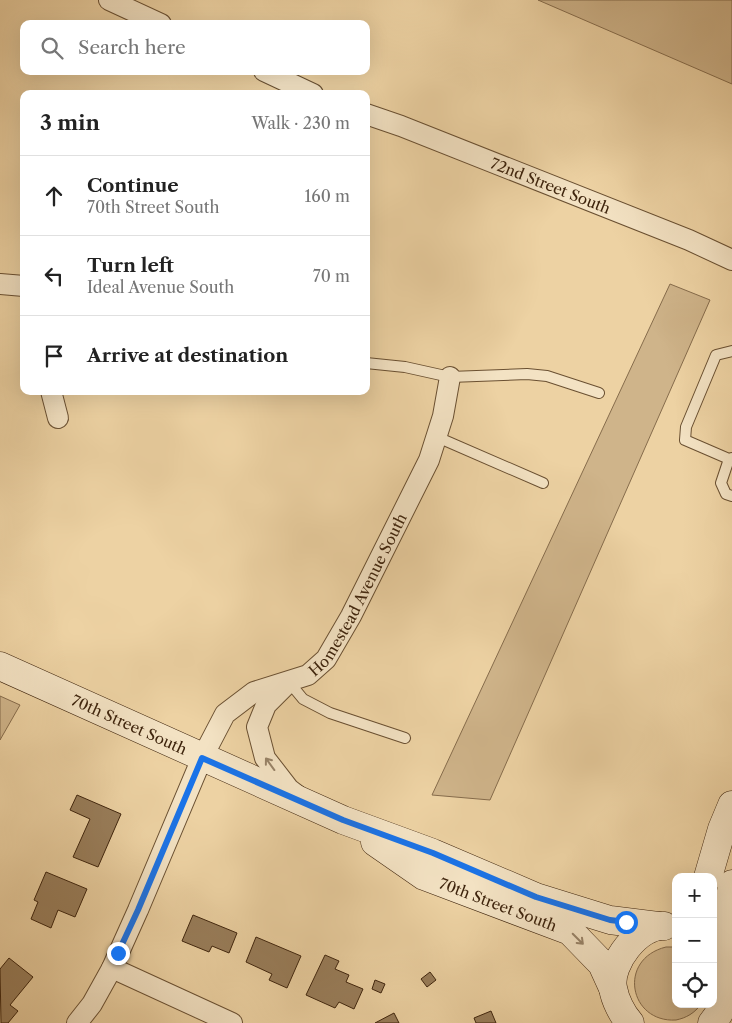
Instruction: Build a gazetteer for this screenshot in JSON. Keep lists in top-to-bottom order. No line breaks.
{"streets":{"main road":["70th Street South"],"street":["72nd Street South","Homestead Avenue South"]},"crossings":[["Homestead Avenue South","70th Street South"]],"page":{"search":"Search here","heading":["3 min","Walk · 230 m"],"list":[["Continue","70th Street South","160 m"],["Turn left","Ideal Avenue South","70 m"],"Arrive at destination"],"map_buttons":["+","−"]}}
